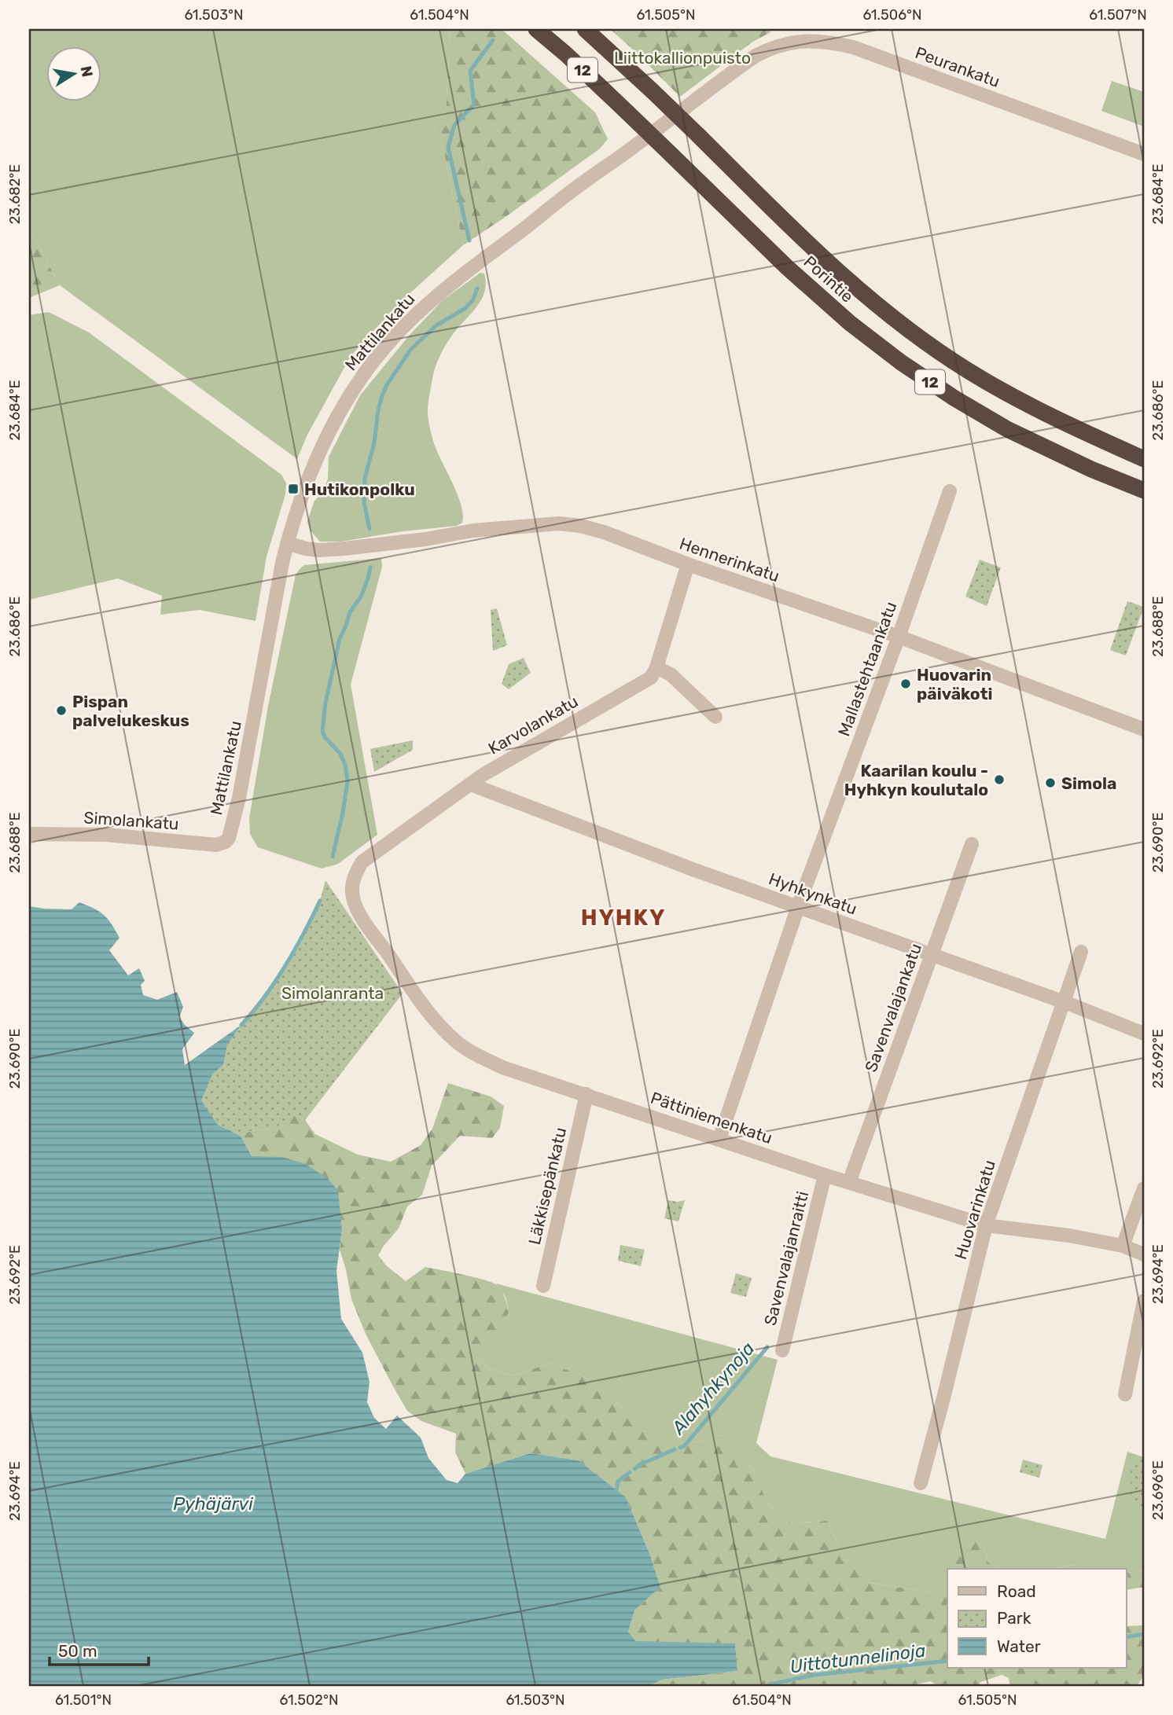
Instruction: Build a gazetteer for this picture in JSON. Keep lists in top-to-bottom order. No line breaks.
{"streets":{"highway":["12","Porintie"],"street":["Peurankatu","Mattilankatu","Hennerinkatu","Mallastehtaankatu","Karvolankatu","Simolankatu","Hyhkynkatu","Savenvalajankatu","Pättiniemenkatu","Läkkisepänkatu","Huovarinkatu","Savenvalajanraitti"]},"crossings":[["Peurankatu","Mattilankatu"],["Mattilankatu","Hennerinkatu"],["Mattilankatu","Simolankatu"],["Hennerinkatu","Mallastehtaankatu"],["Hennerinkatu","Karvolankatu"],["Mallastehtaankatu","Hyhkynkatu"],["Mallastehtaankatu","Pättiniemenkatu"],["Karvolankatu","Hyhkynkatu"],["Karvolankatu","Pättiniemenkatu"],["Hyhkynkatu","Savenvalajankatu"],["Hyhkynkatu","Huovarinkatu"],["Savenvalajankatu","Pättiniemenkatu"],["Pättiniemenkatu","Läkkisepänkatu"],["Pättiniemenkatu","Huovarinkatu"],["Pättiniemenkatu","Savenvalajanraitti"]],"districts":["HYHKY"],"water":["Alahyhkynoja","Pyhäjärvi","Uittotunnelinoja"],"parks":["Liittokallionpuisto","Simolanranta"],"places":{"transit":["Hutikonpolku"],"other":["Huovarin päiväkoti","Pispan palvelukeskus","Kaarilan koulu - Hyhkyn koulutalo","Simola"]},"legend":["Road","Park","Water"],"scale_bar":"50 m","north":"right","coordinates":["61.503°N","61.504°N","61.505°N","61.506°N","61.507°N","23.684°E","23.682°E","23.686°E","23.688°E","23.690°E","23.692°E","23.694°E","23.696°E","61.501°N","61.502°N"]}
